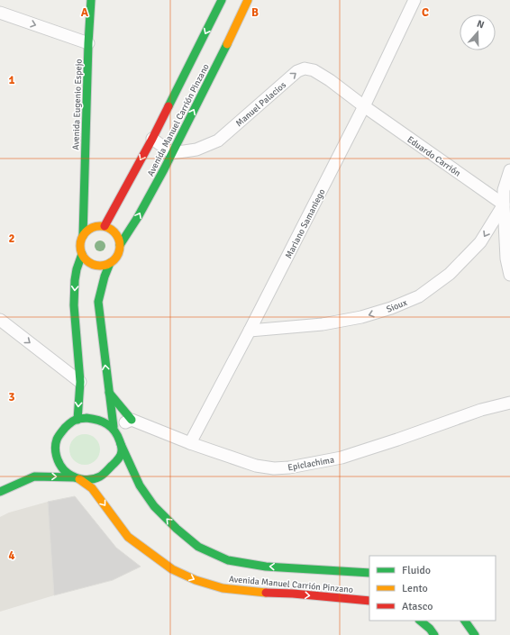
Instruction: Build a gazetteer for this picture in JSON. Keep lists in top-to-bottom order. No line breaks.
{"streets":{"main road":["Avenida Eugenio Espejo","Avenida Manuel Carrión Pinzano"],"street":["Manuel Palacios","Eduardo Carrión","Mariano Samaniego","Sioux","Epiclachima"]},"crossings":[["Manuel Palacios","Avenida Manuel Carrión Pinzano"],["Manuel Palacios","Eduardo Carrión"],["Manuel Palacios","Mariano Samaniego"],["Avenida Eugenio Espejo","Avenida Manuel Carrión Pinzano"],["Eduardo Carrión","Mariano Samaniego"],["Eduardo Carrión","Sioux"],["Mariano Samaniego","Sioux"],["Mariano Samaniego","Epiclachima"]],"one_way":["Manuel Palacios","Sioux"],"legend":["Fluido","Lento","Atasco"],"north":"top","grid":{"columns":["A","B","C"],"rows":["1","2","3","4"]}}
